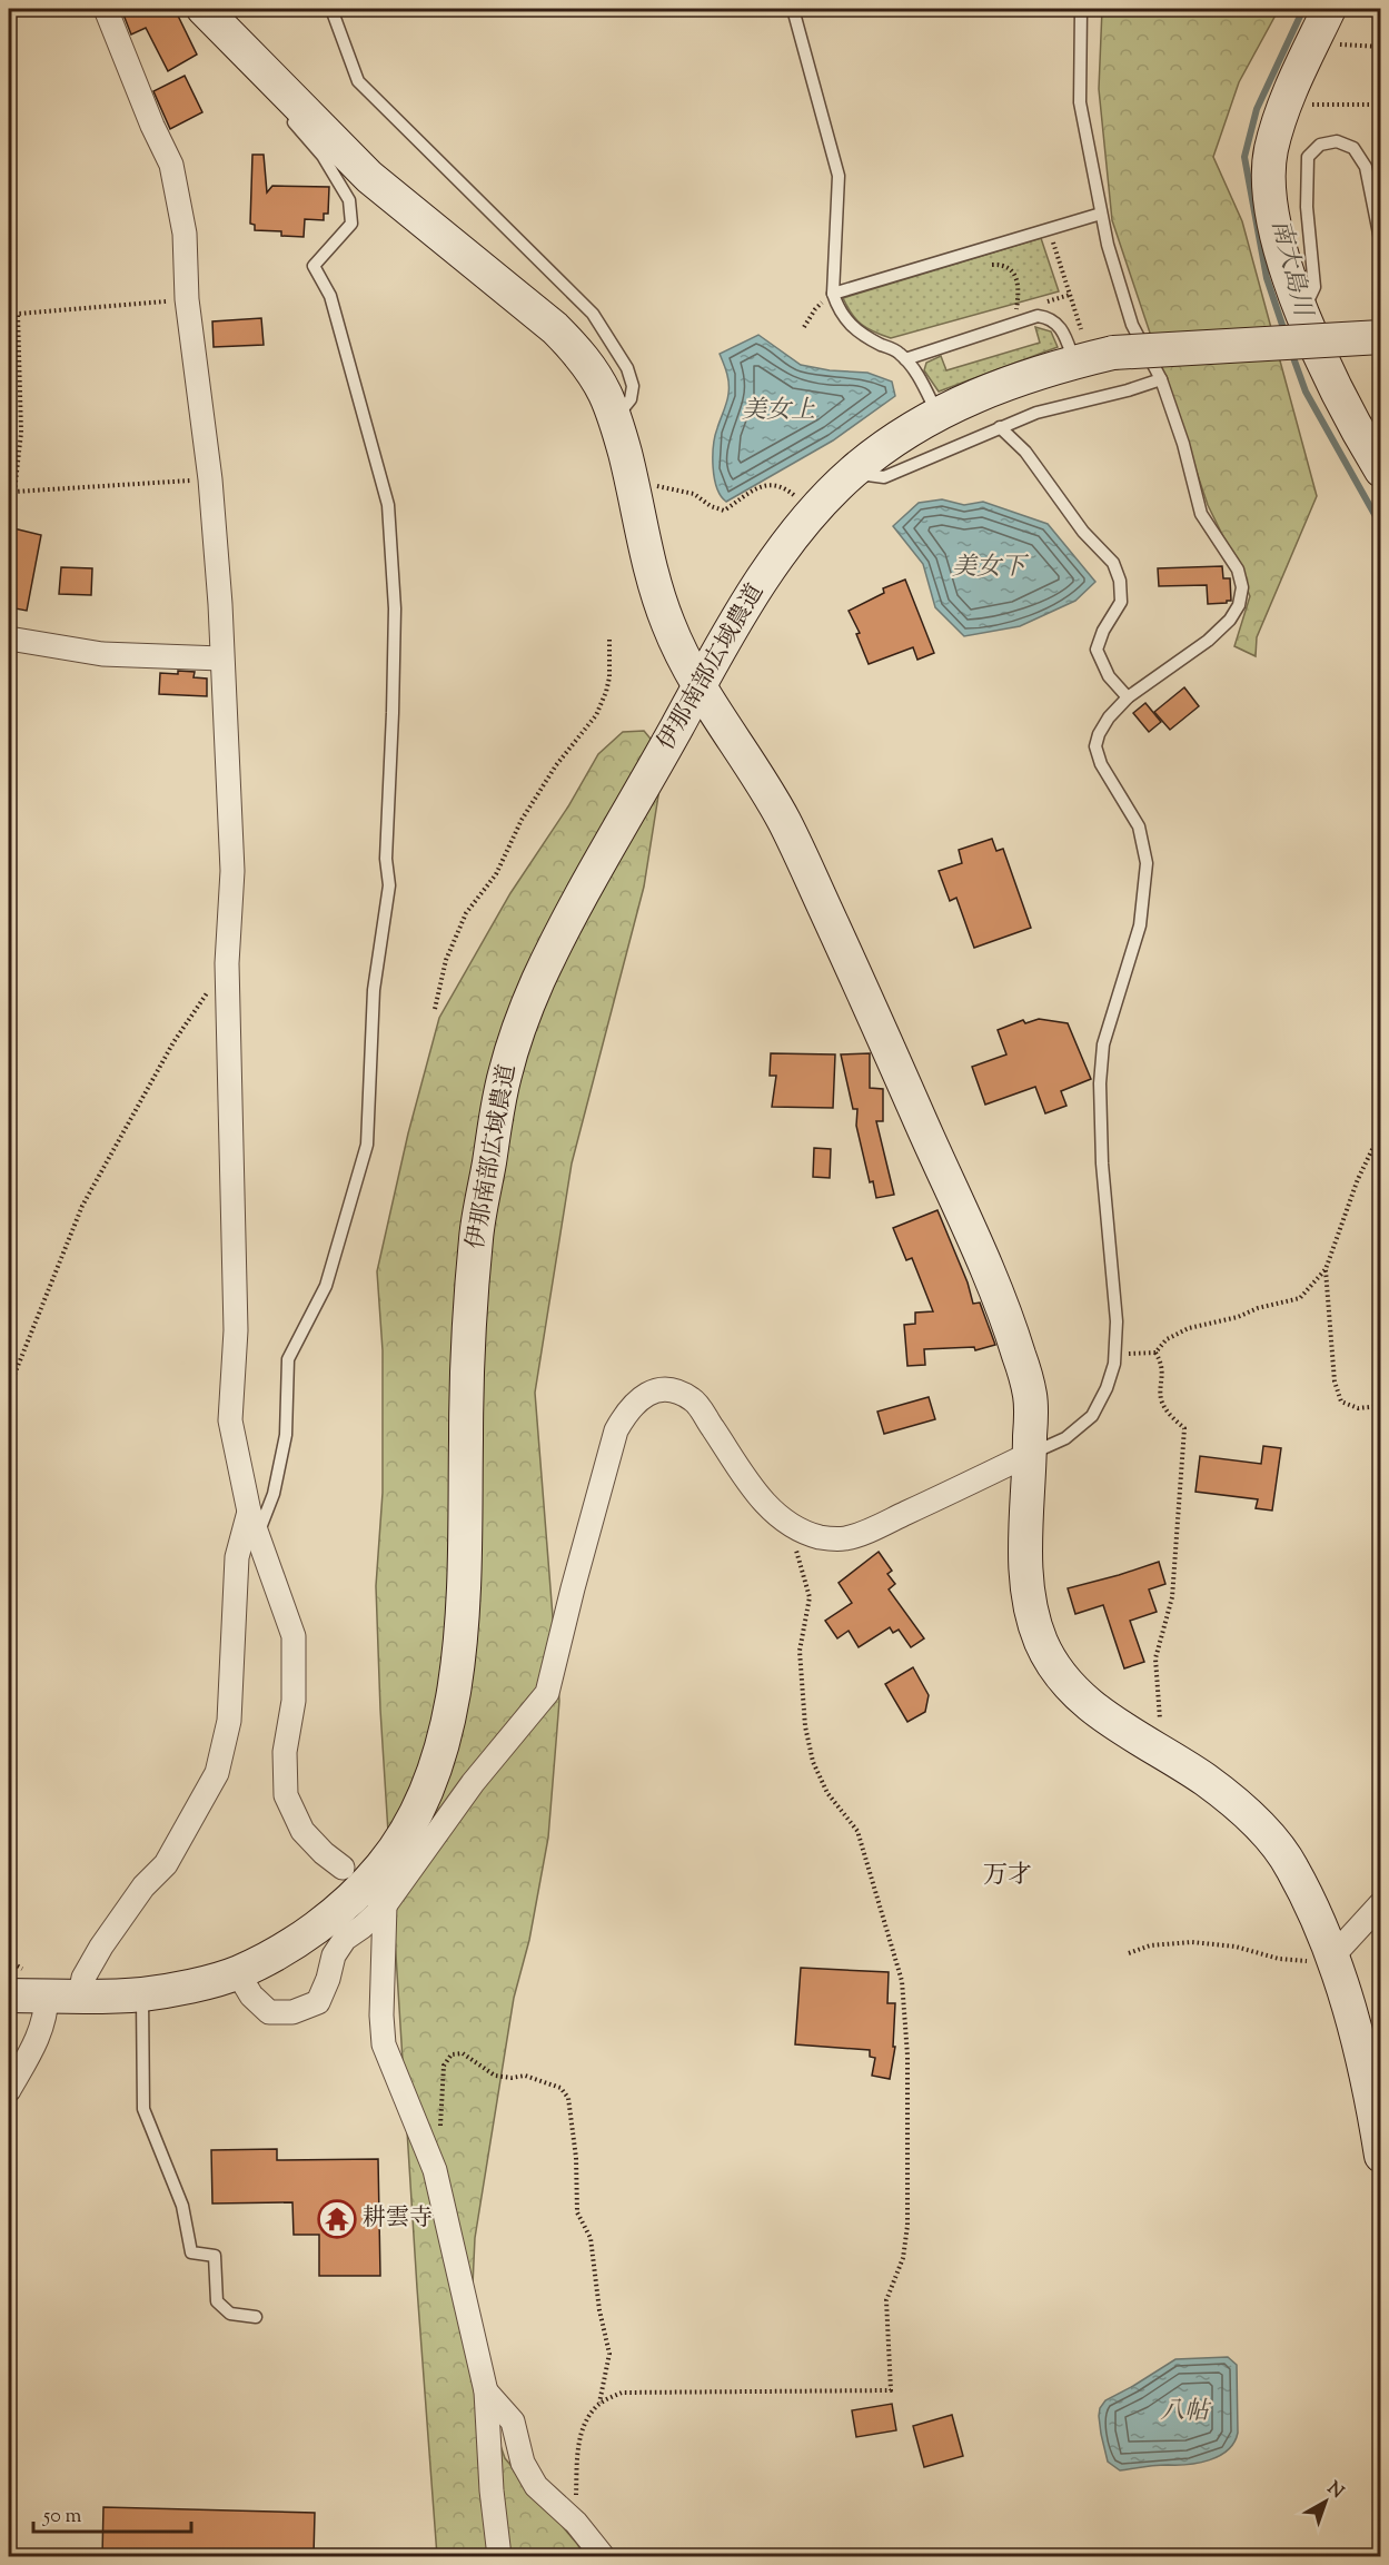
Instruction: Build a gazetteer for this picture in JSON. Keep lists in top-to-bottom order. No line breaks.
{"streets":{"street":["伊那南部広域農道"]},"districts":["万才"],"water":["南大島川","美女上","美女下","八帖"],"places":{"temple":["耕雲寺"]},"scale_bar":"50 m","north":"top right"}
